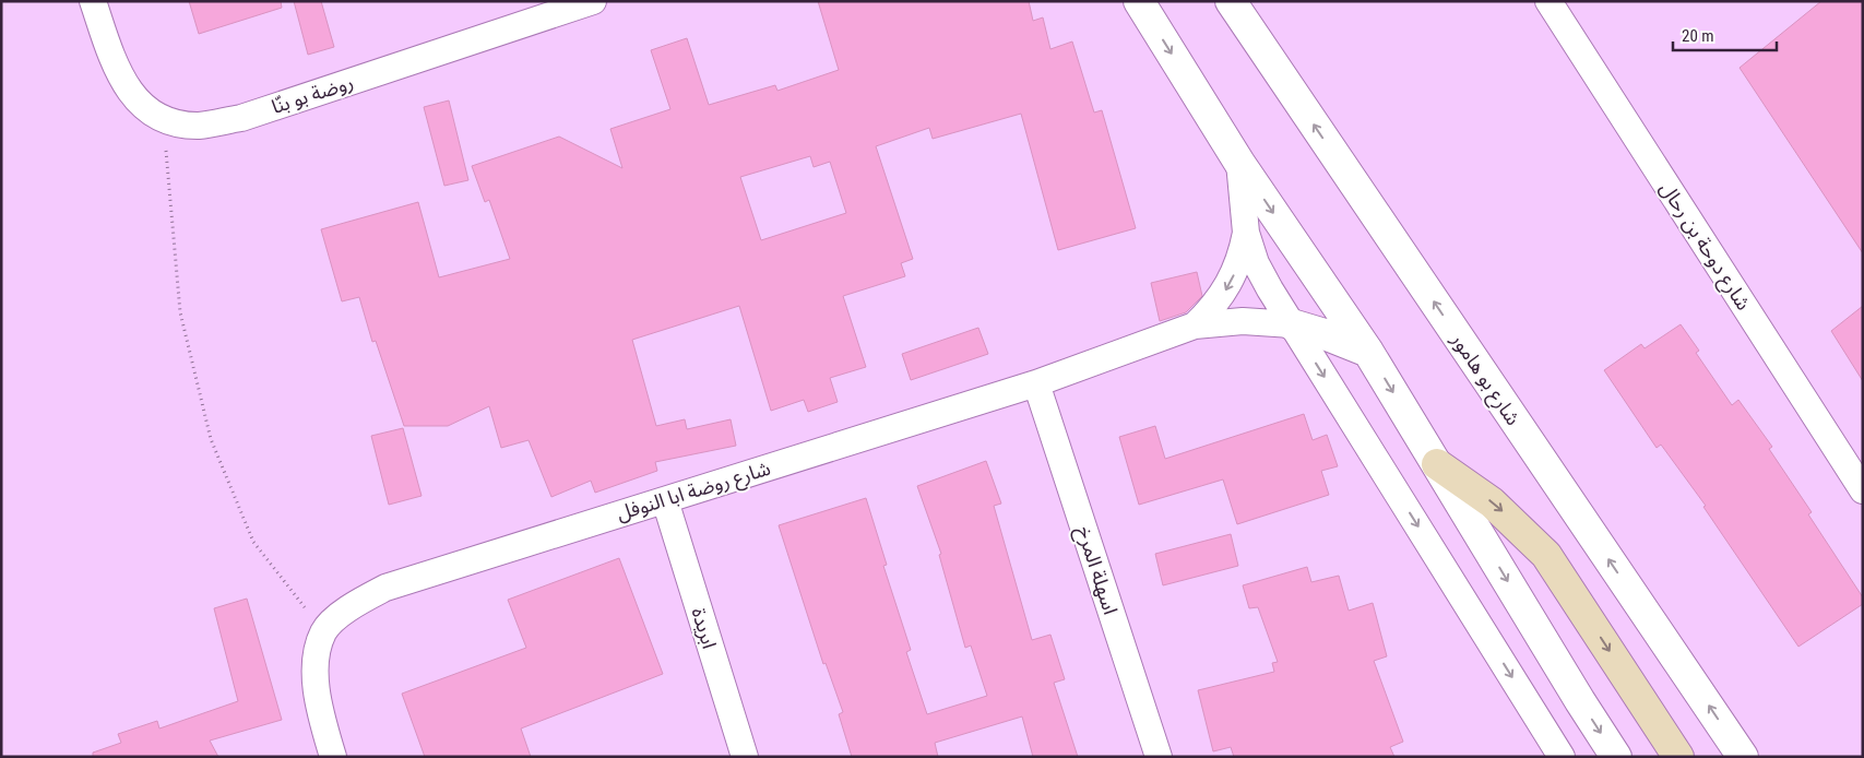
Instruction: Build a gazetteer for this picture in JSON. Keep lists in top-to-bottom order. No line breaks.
{"streets":{"street":["روضة بو بنّا","شارع دوحة بن رحال","شارع بو هامور","شارع روضة ابا النوفل","اسهلة المرخ","ابريدة"]},"crossings":[["شارع روضة ابا النوفل","اسهلة المرخ"],["شارع روضة ابا النوفل","ابريدة"]],"scale_bar":"20 m"}
